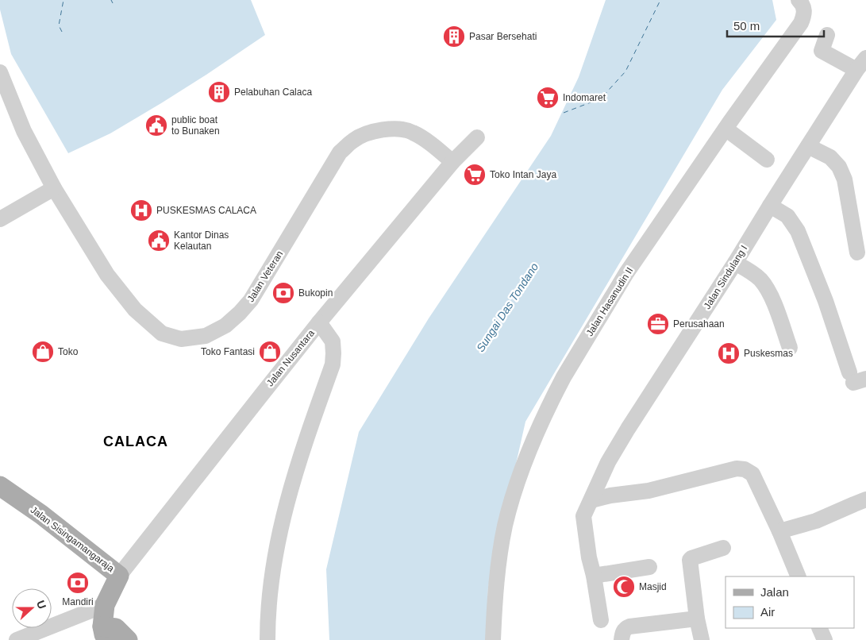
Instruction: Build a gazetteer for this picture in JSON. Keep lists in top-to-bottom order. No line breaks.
{"streets":{"main road":["Jalan Sisingamangaraja"],"street":["Jalan Veteran","Jalan Sindulang I","Jalan Hasanudin II","Jalan Nusantara"]},"crossings":[["Jalan Veteran","Jalan Nusantara"],["Jalan Nusantara","Jalan Sisingamangaraja"]],"districts":["CALACA"],"water":["Sungai Das Tondano"],"places":{"building":["Pasar Bersehati","Pelabuhan Calaca"],"supermarket":["Indomaret","Toko Intan Jaya"],"public building":["public boat to Bunaken","Kantor Dinas Kelautan"],"hospital":["PUSKESMAS CALACA","Puskesmas"],"bank":["Bukopin","Mandiri"],"office":["Perusahaan"],"shop":["Toko","Toko Fantasi"],"mosque":["Masjid"]},"legend":["Jalan","Air"],"scale_bar":"50 m","north":"right"}
